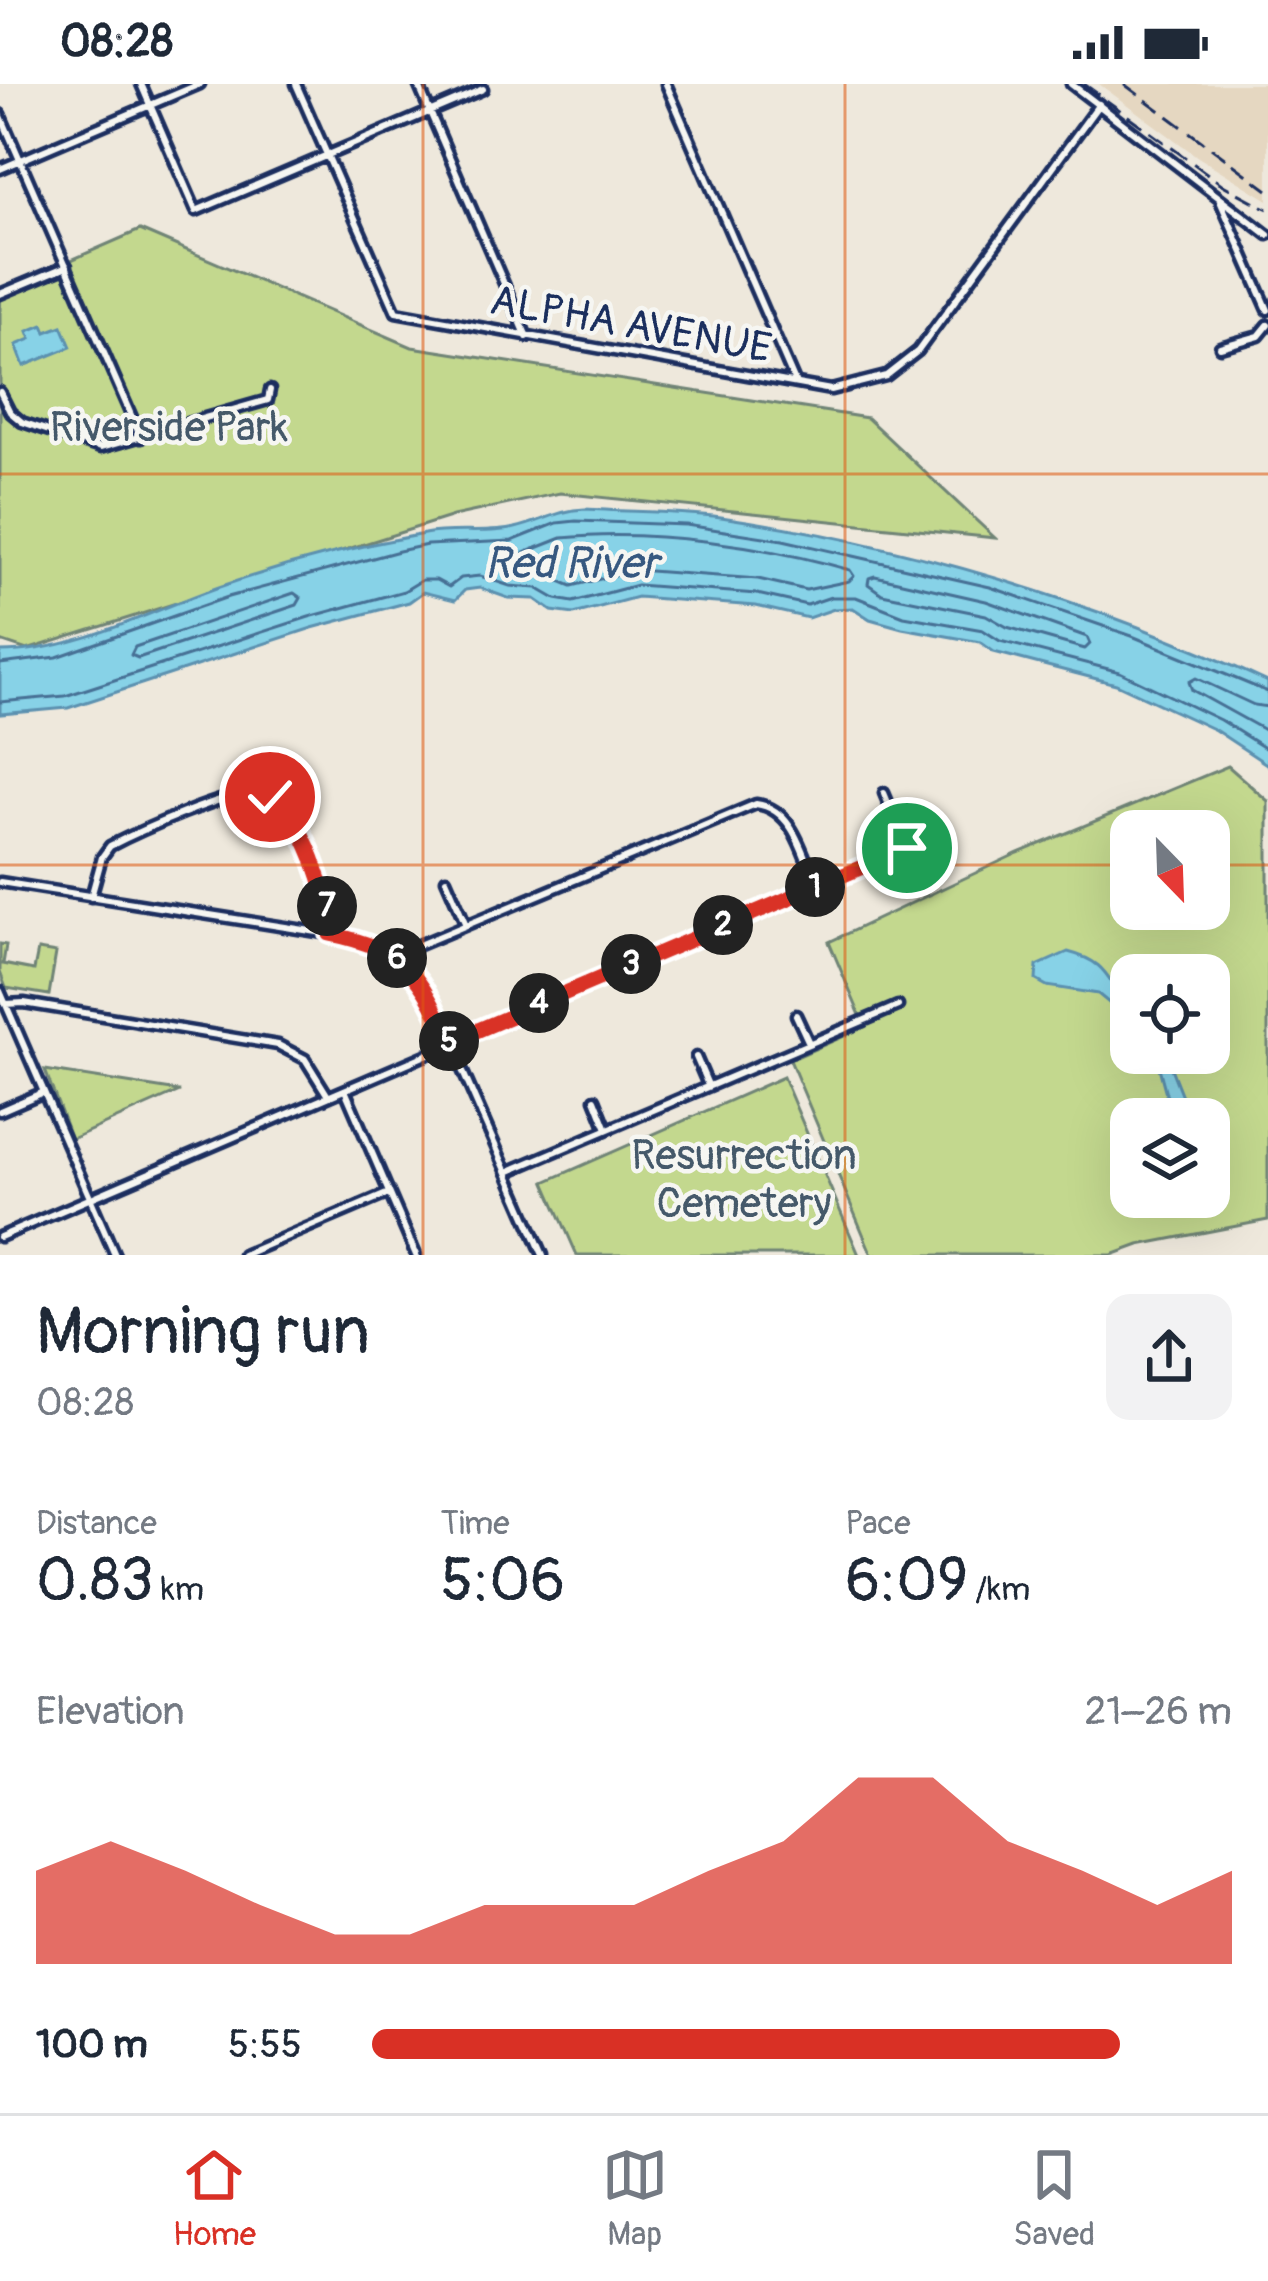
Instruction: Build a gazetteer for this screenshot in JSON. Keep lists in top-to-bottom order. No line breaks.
{"streets":{"street":["ALPHA AVENUE"]},"water":["Red River"],"parks":["Riverside Park","Resurrection Cemetery"],"north":"bottom right","page":{"status":"08:28","pins":["1","7","2","6","3","4","5"],"heading":["Morning run","08:28"],"stats":[["Distance","0.83 km"],["Time","5:06"],["Pace","6:09 /km"]],"chart":["Elevation","21–26 m"],"list":[{"name":"100 m","note":"5:55"}],"tabs":["Home","Map","Saved"]}}
